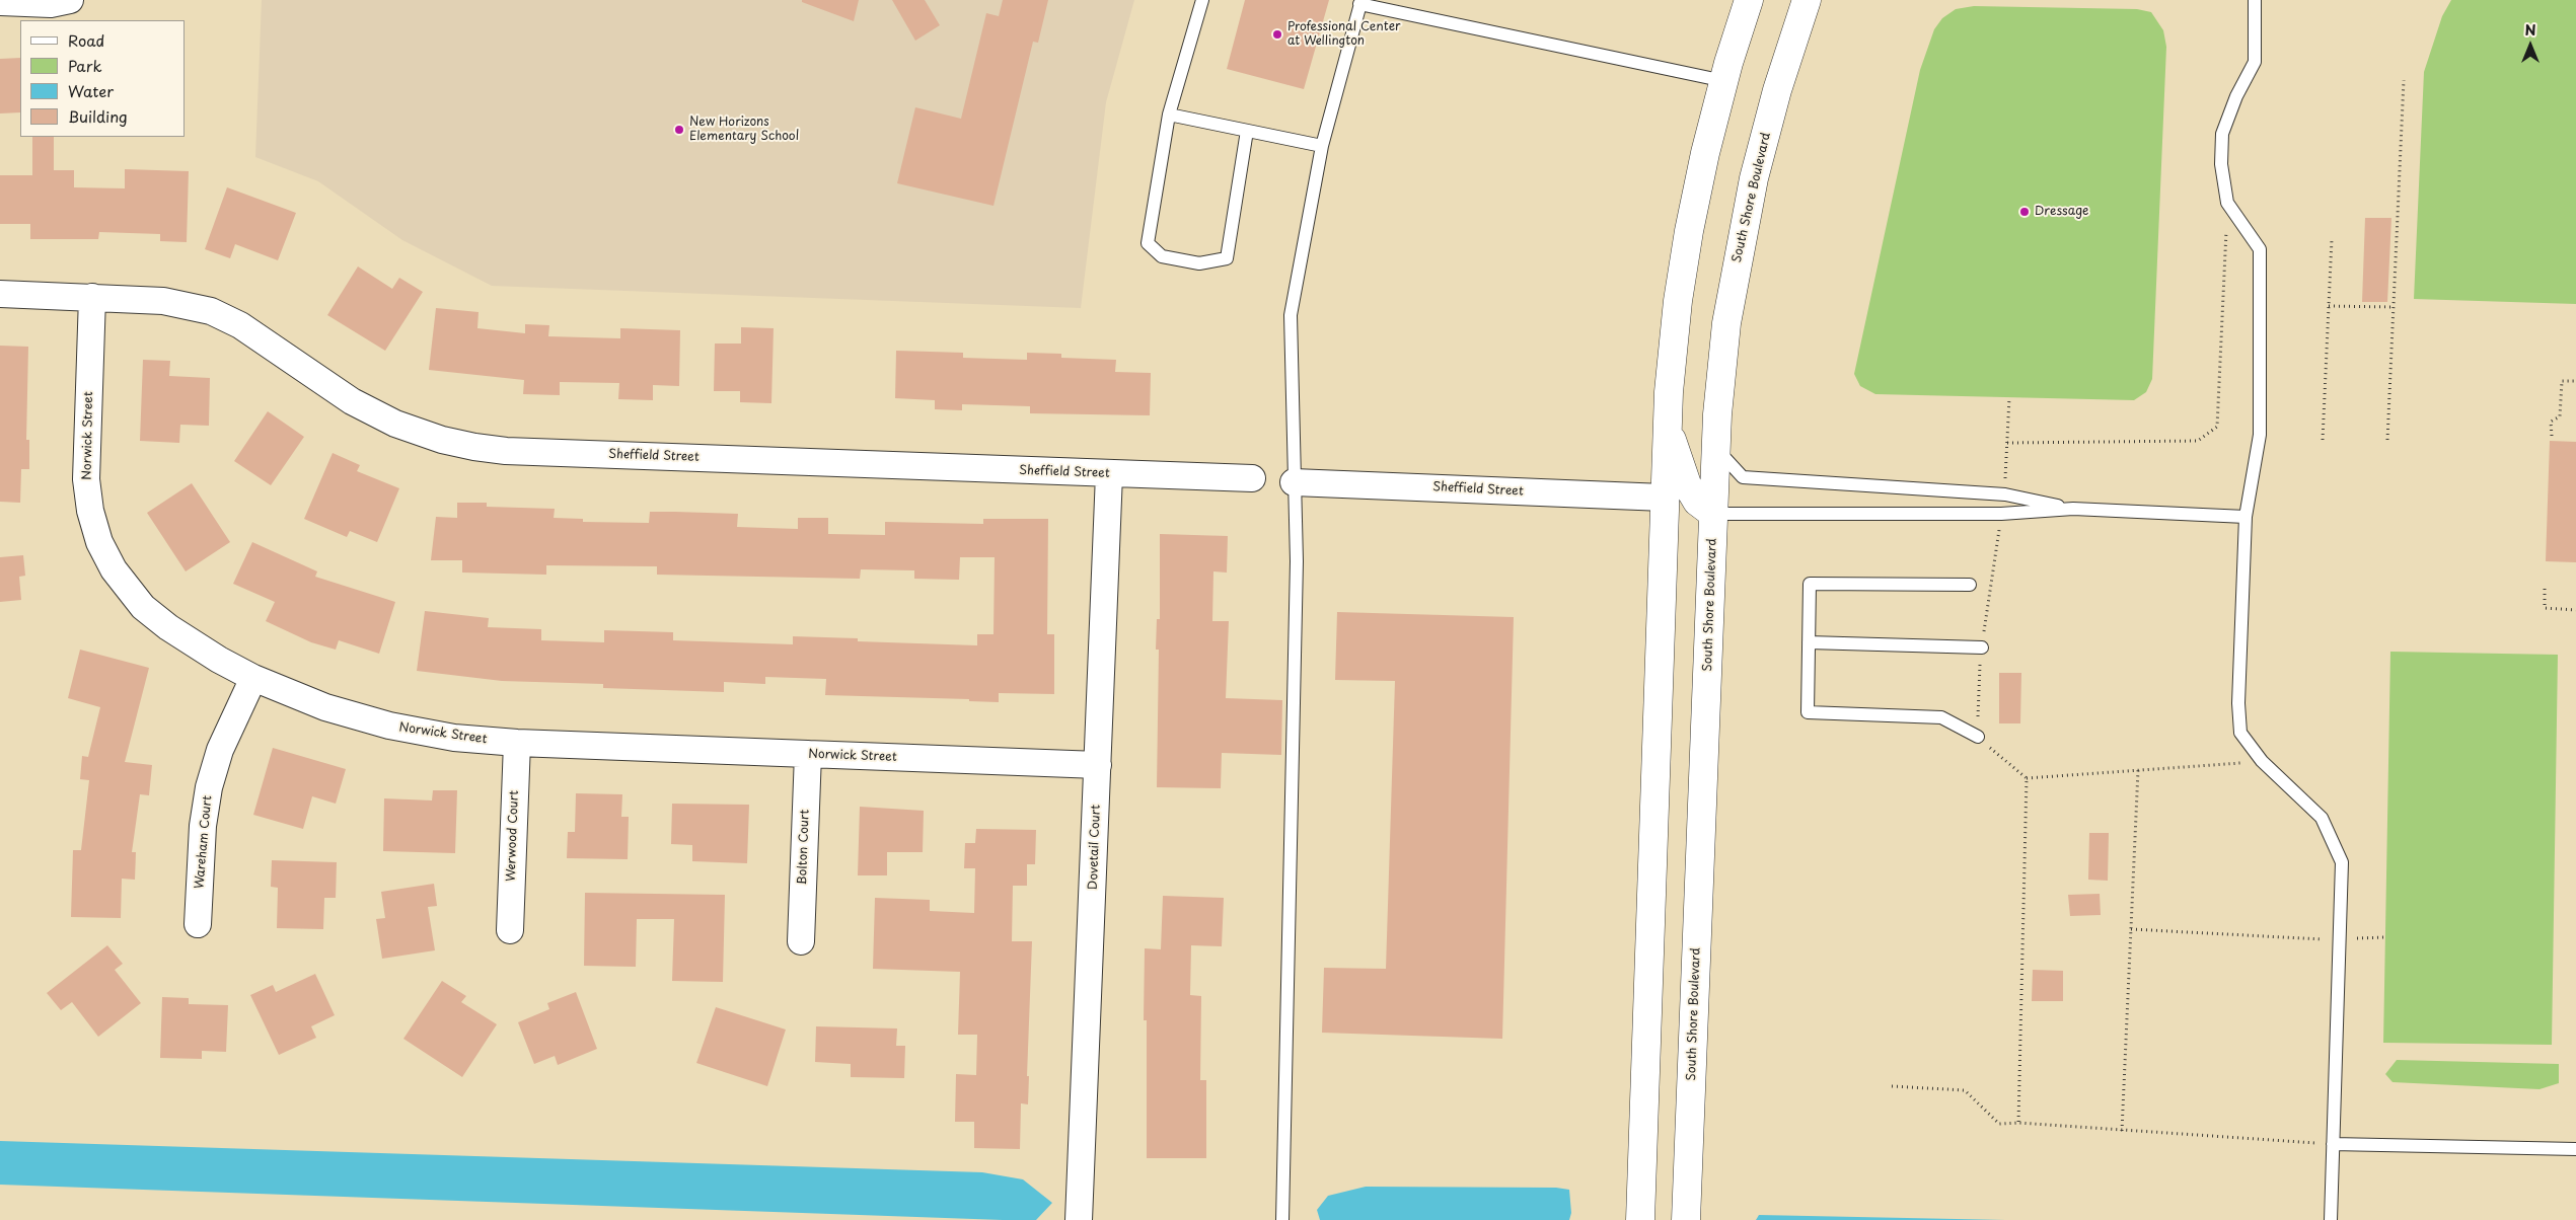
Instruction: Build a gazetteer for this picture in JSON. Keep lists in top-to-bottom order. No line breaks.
{"streets":{"street":["South Shore Boulevard","Norwick Street","Sheffield Street","Werwood Court","Wareham Court","Bolton Court","Dovetail Court"]},"crossings":[["Norwick Street","Sheffield Street"],["Norwick Street","Werwood Court"],["Norwick Street","Wareham Court"],["Norwick Street","Bolton Court"],["Norwick Street","Dovetail Court"],["Sheffield Street","Dovetail Court"]],"places":["Professional Center at Wellington","New Horizons Elementary School","Dressage"],"legend":["Road","Park","Water","Building"],"north":"top"}
